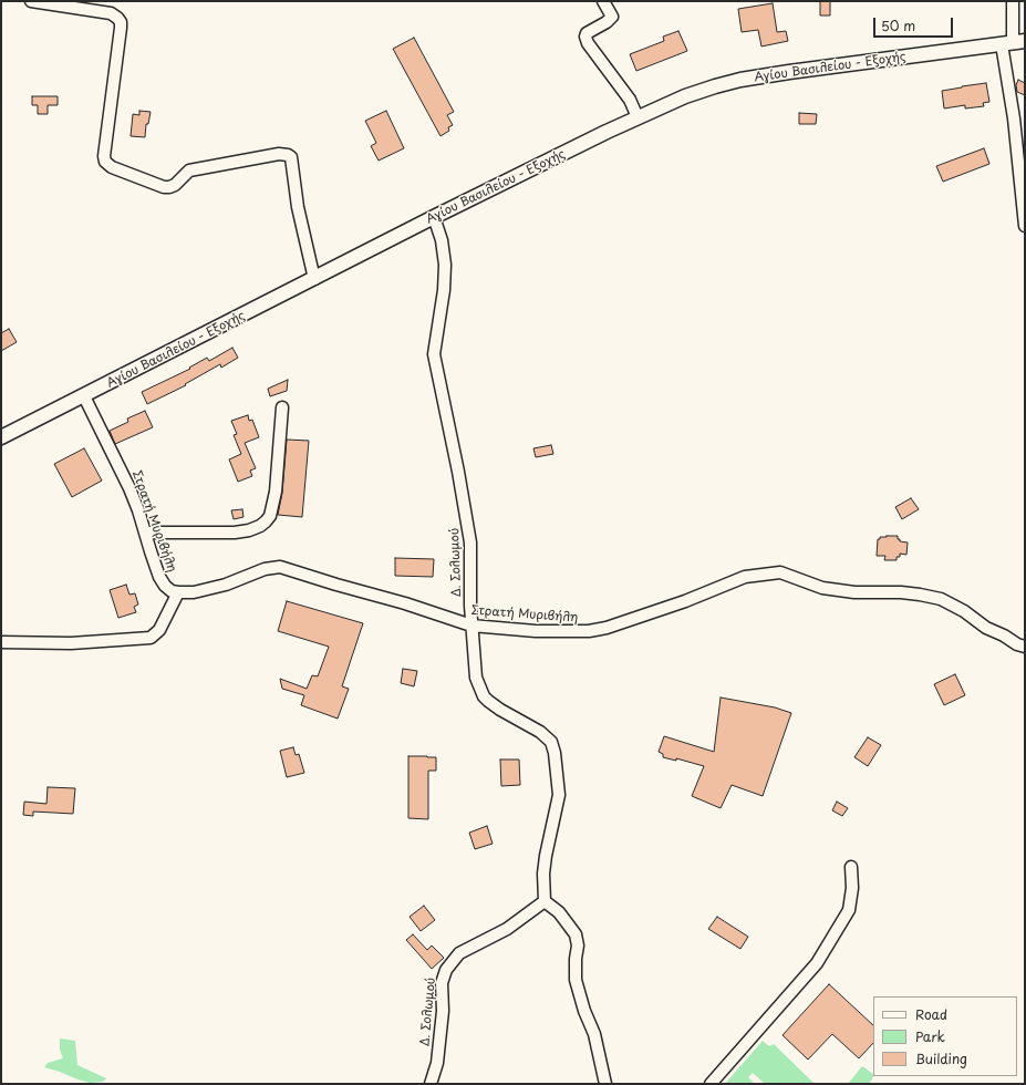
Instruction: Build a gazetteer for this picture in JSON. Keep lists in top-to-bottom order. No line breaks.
{"streets":{"main road":["Αγίου Βασιλείου - Εξοχής"],"street":["Στρατή Μυριβήλη","Δ. Σολωμού"]},"crossings":[["Αγίου Βασιλείου - Εξοχής","Στρατή Μυριβήλη"],["Αγίου Βασιλείου - Εξοχής","Δ. Σολωμού"],["Στρατή Μυριβήλη","Δ. Σολωμού"]],"legend":["Road","Park","Building"],"scale_bar":"50 m"}
